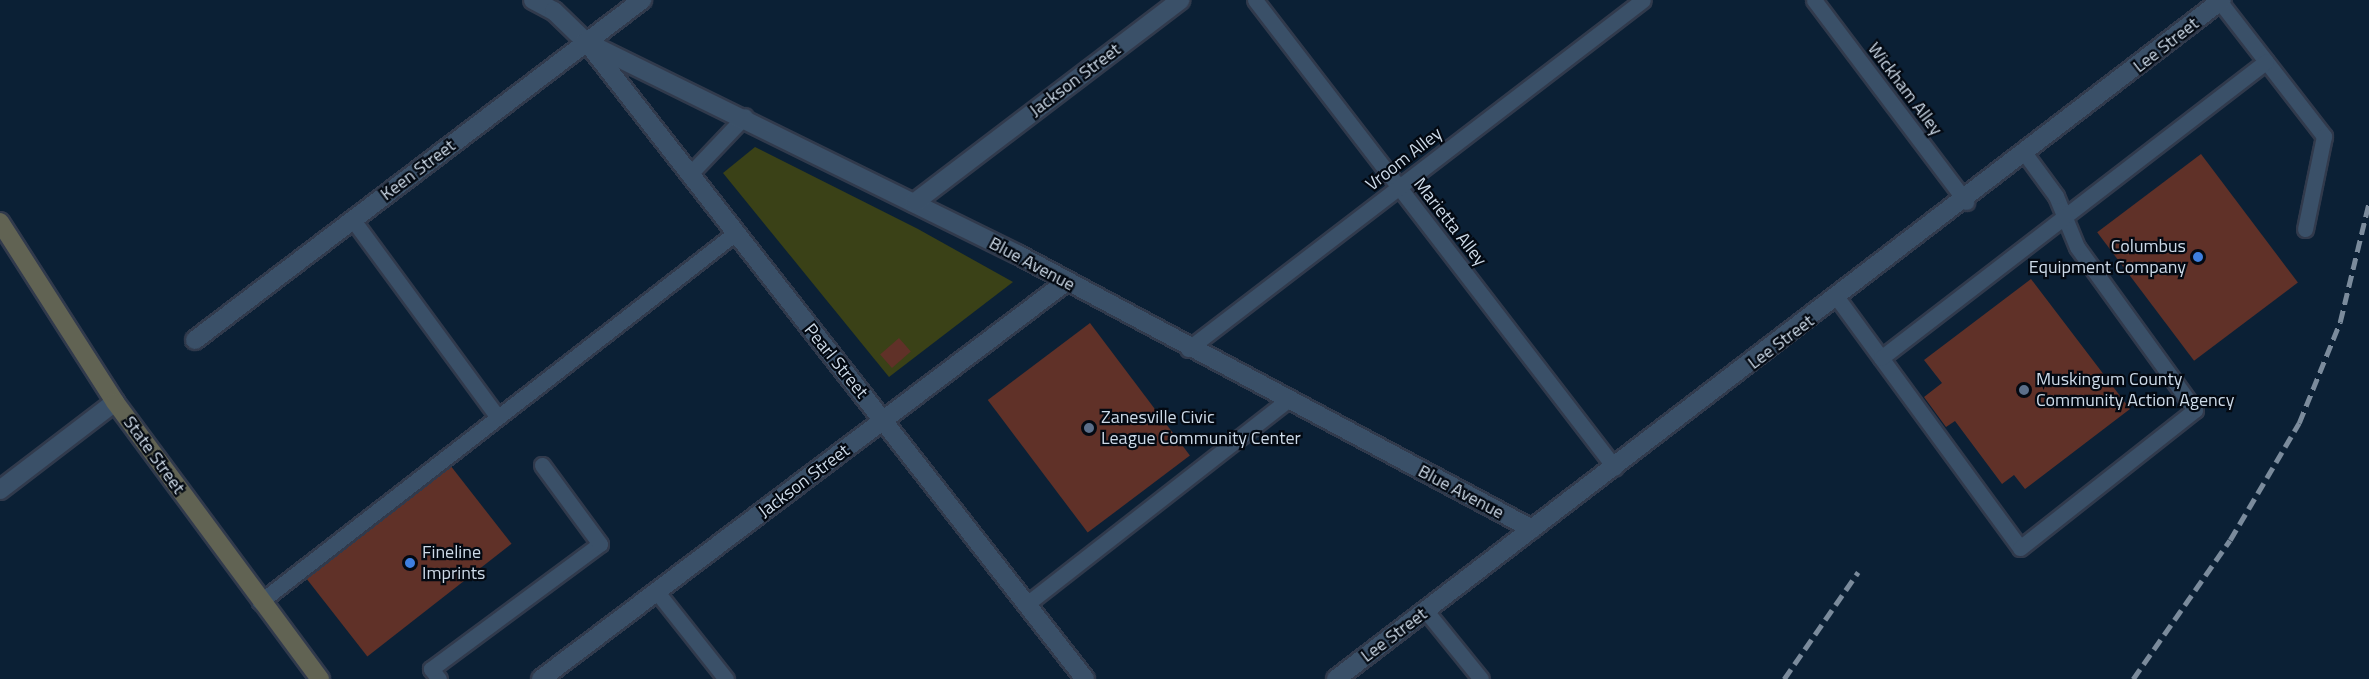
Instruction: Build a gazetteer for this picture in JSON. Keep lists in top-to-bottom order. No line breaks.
{"streets":{"main road":["State Street"],"street":["Lee Street","Jackson Street","Keen Street","Blue Avenue","Pearl Street"],"lane":["Wickham Alley","Vroom Alley","Marietta Alley"]},"crossings":[["Lee Street","Wickham Alley"],["Lee Street","Marietta Alley"],["Lee Street","Blue Avenue"],["Jackson Street","Blue Avenue"],["Jackson Street","Pearl Street"],["Vroom Alley","Marietta Alley"],["Vroom Alley","Blue Avenue"],["Keen Street","Blue Avenue"],["Keen Street","Pearl Street"],["Blue Avenue","Pearl Street"]],"places":["Columbus Equipment Company","Muskingum County Community Action Agency","Zanesville Civic League Community Center","Fineline Imprints"]}
